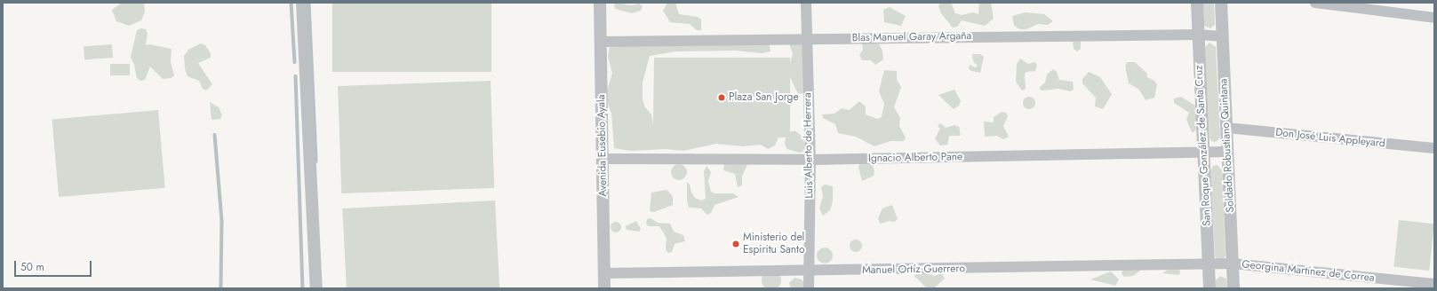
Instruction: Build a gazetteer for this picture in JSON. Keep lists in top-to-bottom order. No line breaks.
{"streets":{"street":["Blas Manuel Garay Argaña","Don José Luis Appleyard","Avenida Eusebio Ayala","Luis Alberto de Herrera","San Roque González de Santa Cruz","Soldado Robustiano Quintana","Ignacio Alberto Pane","Manuel Ortíz Guerrero","Georgina Martínez de Correa"]},"crossings":[["Blas Manuel Garay Argaña","Avenida Eusebio Ayala"],["Blas Manuel Garay Argaña","Luis Alberto de Herrera"],["Blas Manuel Garay Argaña","San Roque González de Santa Cruz"],["Blas Manuel Garay Argaña","Soldado Robustiano Quintana"],["Don José Luis Appleyard","Soldado Robustiano Quintana"],["Avenida Eusebio Ayala","Ignacio Alberto Pane"],["Avenida Eusebio Ayala","Manuel Ortíz Guerrero"],["Luis Alberto de Herrera","Ignacio Alberto Pane"],["Luis Alberto de Herrera","Manuel Ortíz Guerrero"],["San Roque González de Santa Cruz","Ignacio Alberto Pane"],["San Roque González de Santa Cruz","Manuel Ortíz Guerrero"],["Soldado Robustiano Quintana","Ignacio Alberto Pane"],["Soldado Robustiano Quintana","Manuel Ortíz Guerrero"],["Soldado Robustiano Quintana","Georgina Martínez de Correa"],["Manuel Ortíz Guerrero","Georgina Martínez de Correa"]],"places":["Plaza San Jorge","Ministerio del Espiritu Santo"],"scale_bar":"50 m"}
